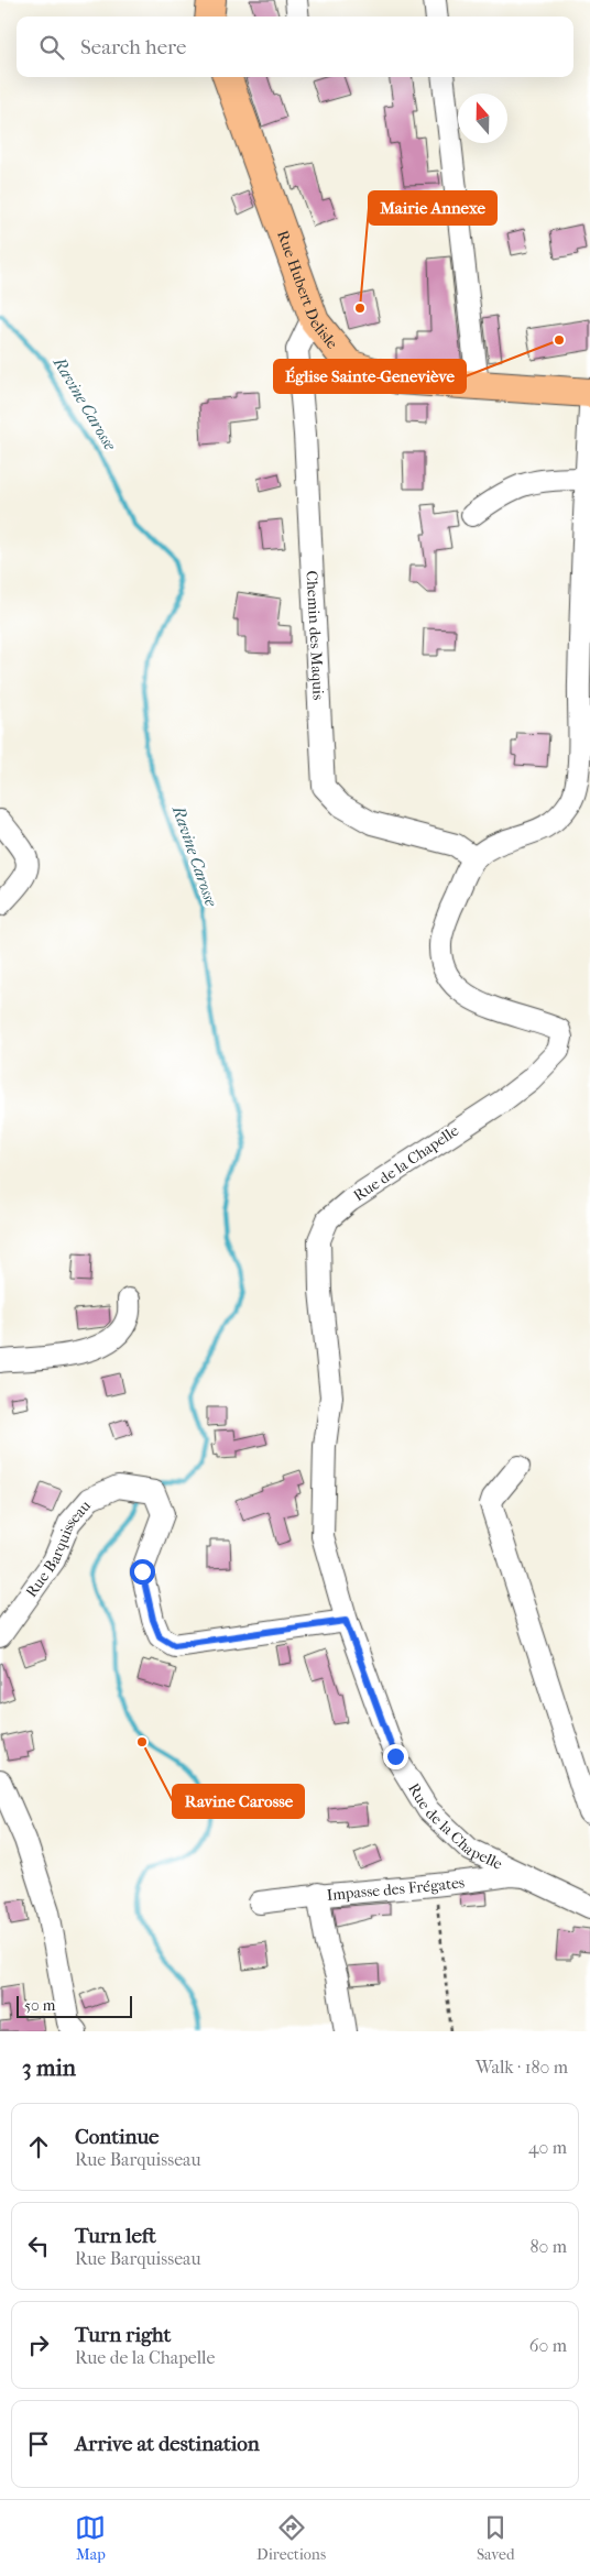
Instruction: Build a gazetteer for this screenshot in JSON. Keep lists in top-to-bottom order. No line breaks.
{"streets":{"main road":["Rue Hubert Delisle"],"street":["Chemin des Maquis","Rue de la Chapelle","Rue Barquisseau","Impasse des Frégates"]},"crossings":[["Rue Hubert Delisle","Chemin des Maquis"],["Chemin des Maquis","Rue de la Chapelle"],["Rue de la Chapelle","Rue Barquisseau"],["Rue de la Chapelle","Impasse des Frégates"]],"water":["Ravine Carosse"],"places":["Mairie Annexe","Église Sainte-Geneviève","Ravine Carosse"],"scale_bar":"50 m","north":"top","page":{"search":"Search here","scale":"50 m","heading":["3 min","Walk · 180 m"],"list":[["Continue","Rue Barquisseau","40 m"],["Turn left","Rue Barquisseau","80 m"],["Turn right","Rue de la Chapelle","60 m"],"Arrive at destination"],"nav":["Map","Directions","Saved"]}}
